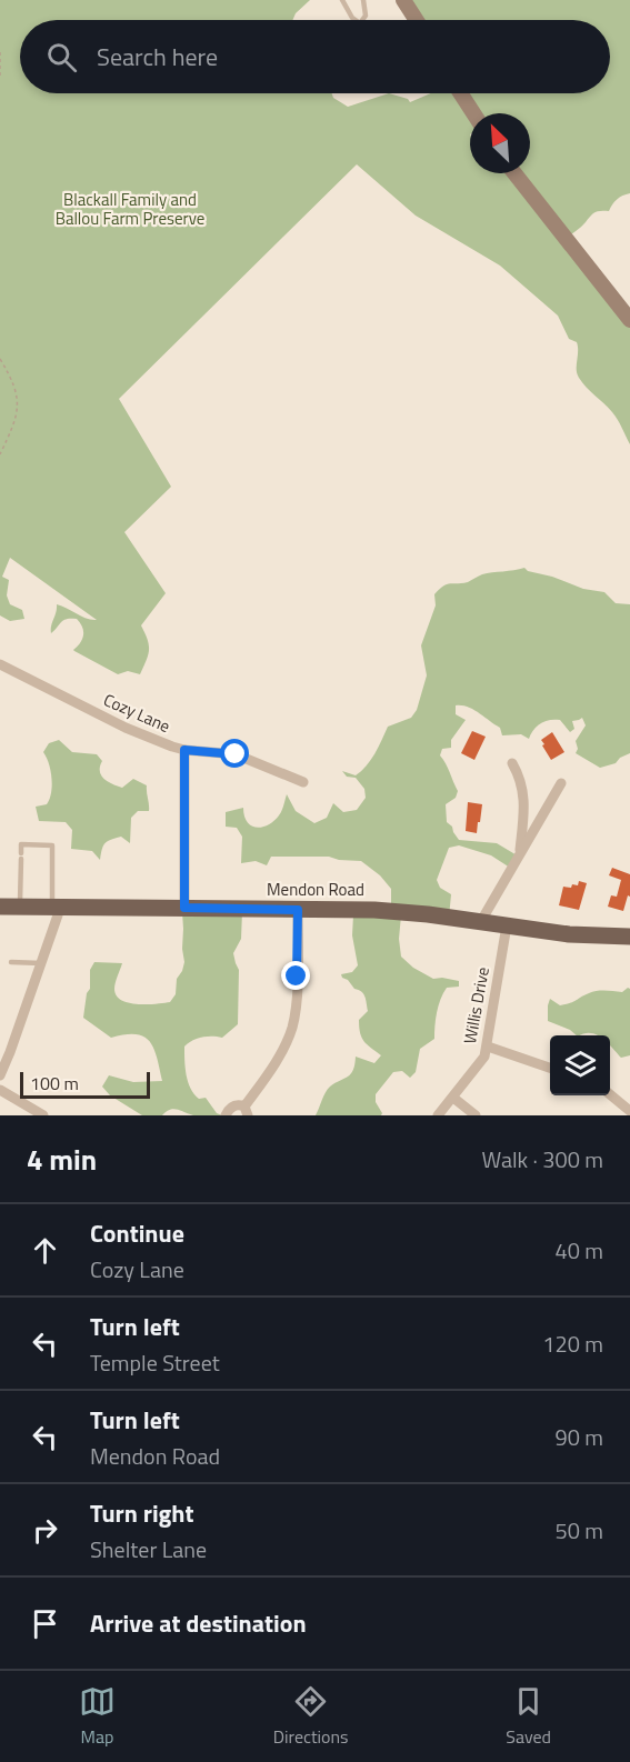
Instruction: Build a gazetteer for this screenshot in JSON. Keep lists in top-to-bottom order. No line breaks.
{"streets":{"main road":["Mendon Road"],"street":["Cozy Lane","Willis Drive"]},"crossings":[["Mendon Road","Willis Drive"]],"parks":["Blackall Family and Ballou Farm Preserve"],"scale_bar":"100 m","north":"top left","page":{"search":"Search here","scale":"100 m","heading":["4 min","Walk · 300 m"],"list":[["Continue","Cozy Lane","40 m"],["Turn left","Temple Street","120 m"],["Turn left","Mendon Road","90 m"],["Turn right","Shelter Lane","50 m"],"Arrive at destination"],"nav":["Map","Directions","Saved"]}}
